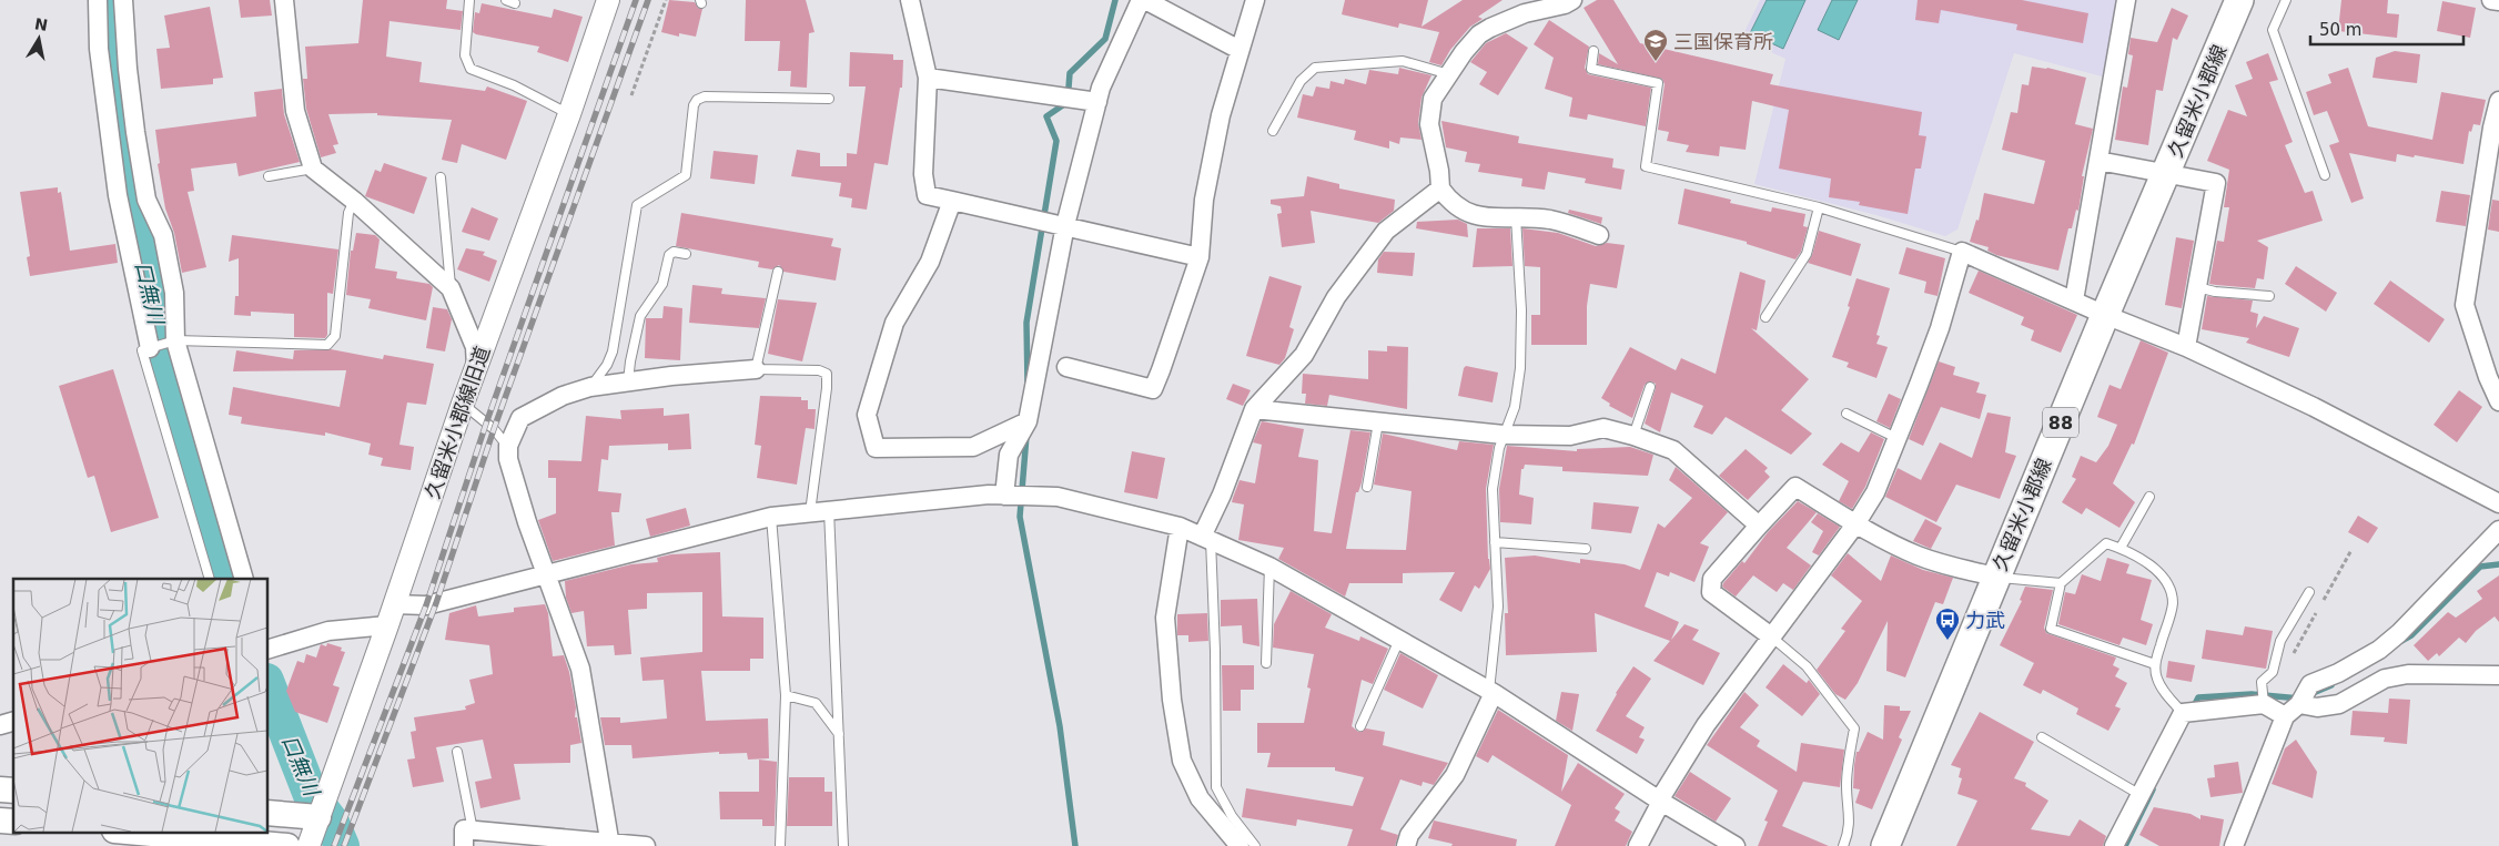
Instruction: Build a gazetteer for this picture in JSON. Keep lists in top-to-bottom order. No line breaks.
{"streets":{"main road":["久留米小郡線","88"],"street":["久留米小郡線旧道"]},"water":["口無川"],"places":{"school or university":["三国保育所"],"bus stop":["力武"]},"scale_bar":"50 m","north":"top"}
